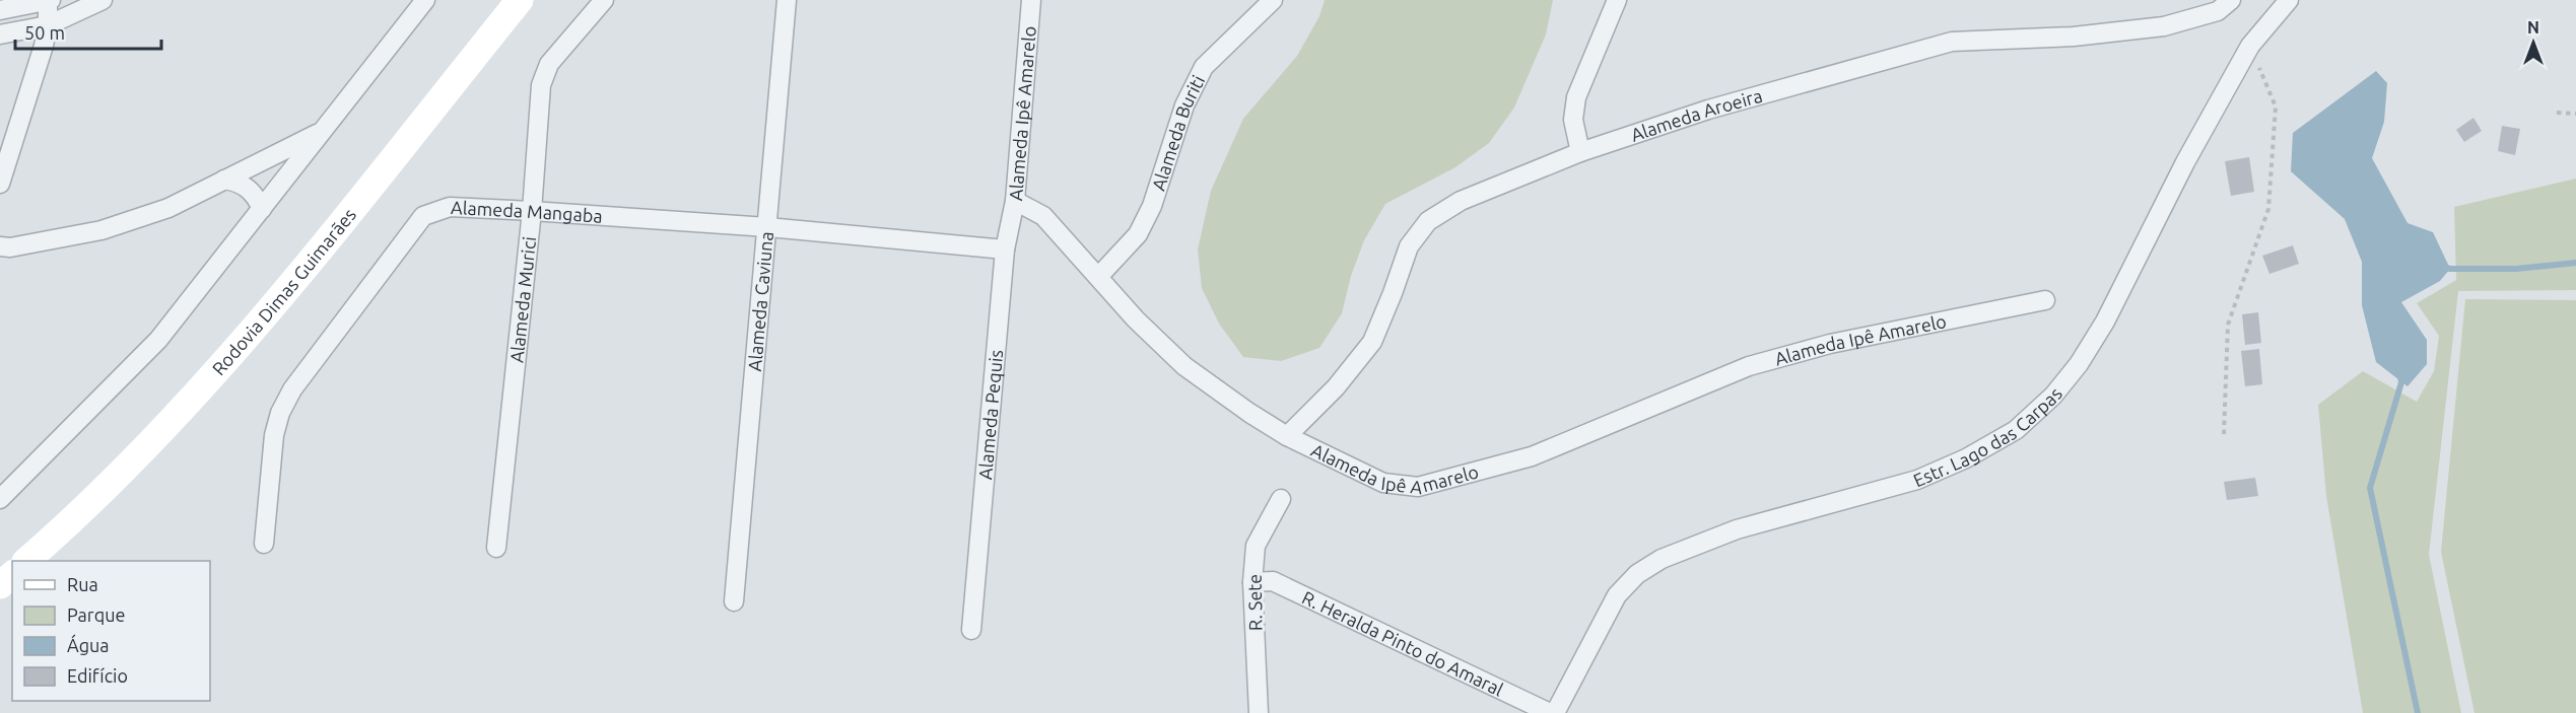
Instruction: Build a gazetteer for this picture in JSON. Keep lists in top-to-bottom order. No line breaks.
{"streets":{"main road":["Rodovia Dimas Guimarães"],"street":["Alameda Ipê Amarelo","Alameda Aroeira","Alameda Buriti","Alameda Mangaba","Alameda Murici","Alameda Caviuna","Alameda Pequis","Estr. Lago das Carpas","R. Sete","R. Heralda Pinto do Amaral"]},"crossings":[["Alameda Ipê Amarelo","Alameda Aroeira"],["Alameda Ipê Amarelo","Alameda Buriti"],["Alameda Ipê Amarelo","Alameda Pequis"],["Alameda Mangaba","Alameda Murici"],["Alameda Mangaba","Alameda Caviuna"],["Alameda Mangaba","Alameda Pequis"],["R. Sete","R. Heralda Pinto do Amaral"]],"legend":["Rua","Parque","Água","Edifício"],"scale_bar":"50 m","north":"top"}
